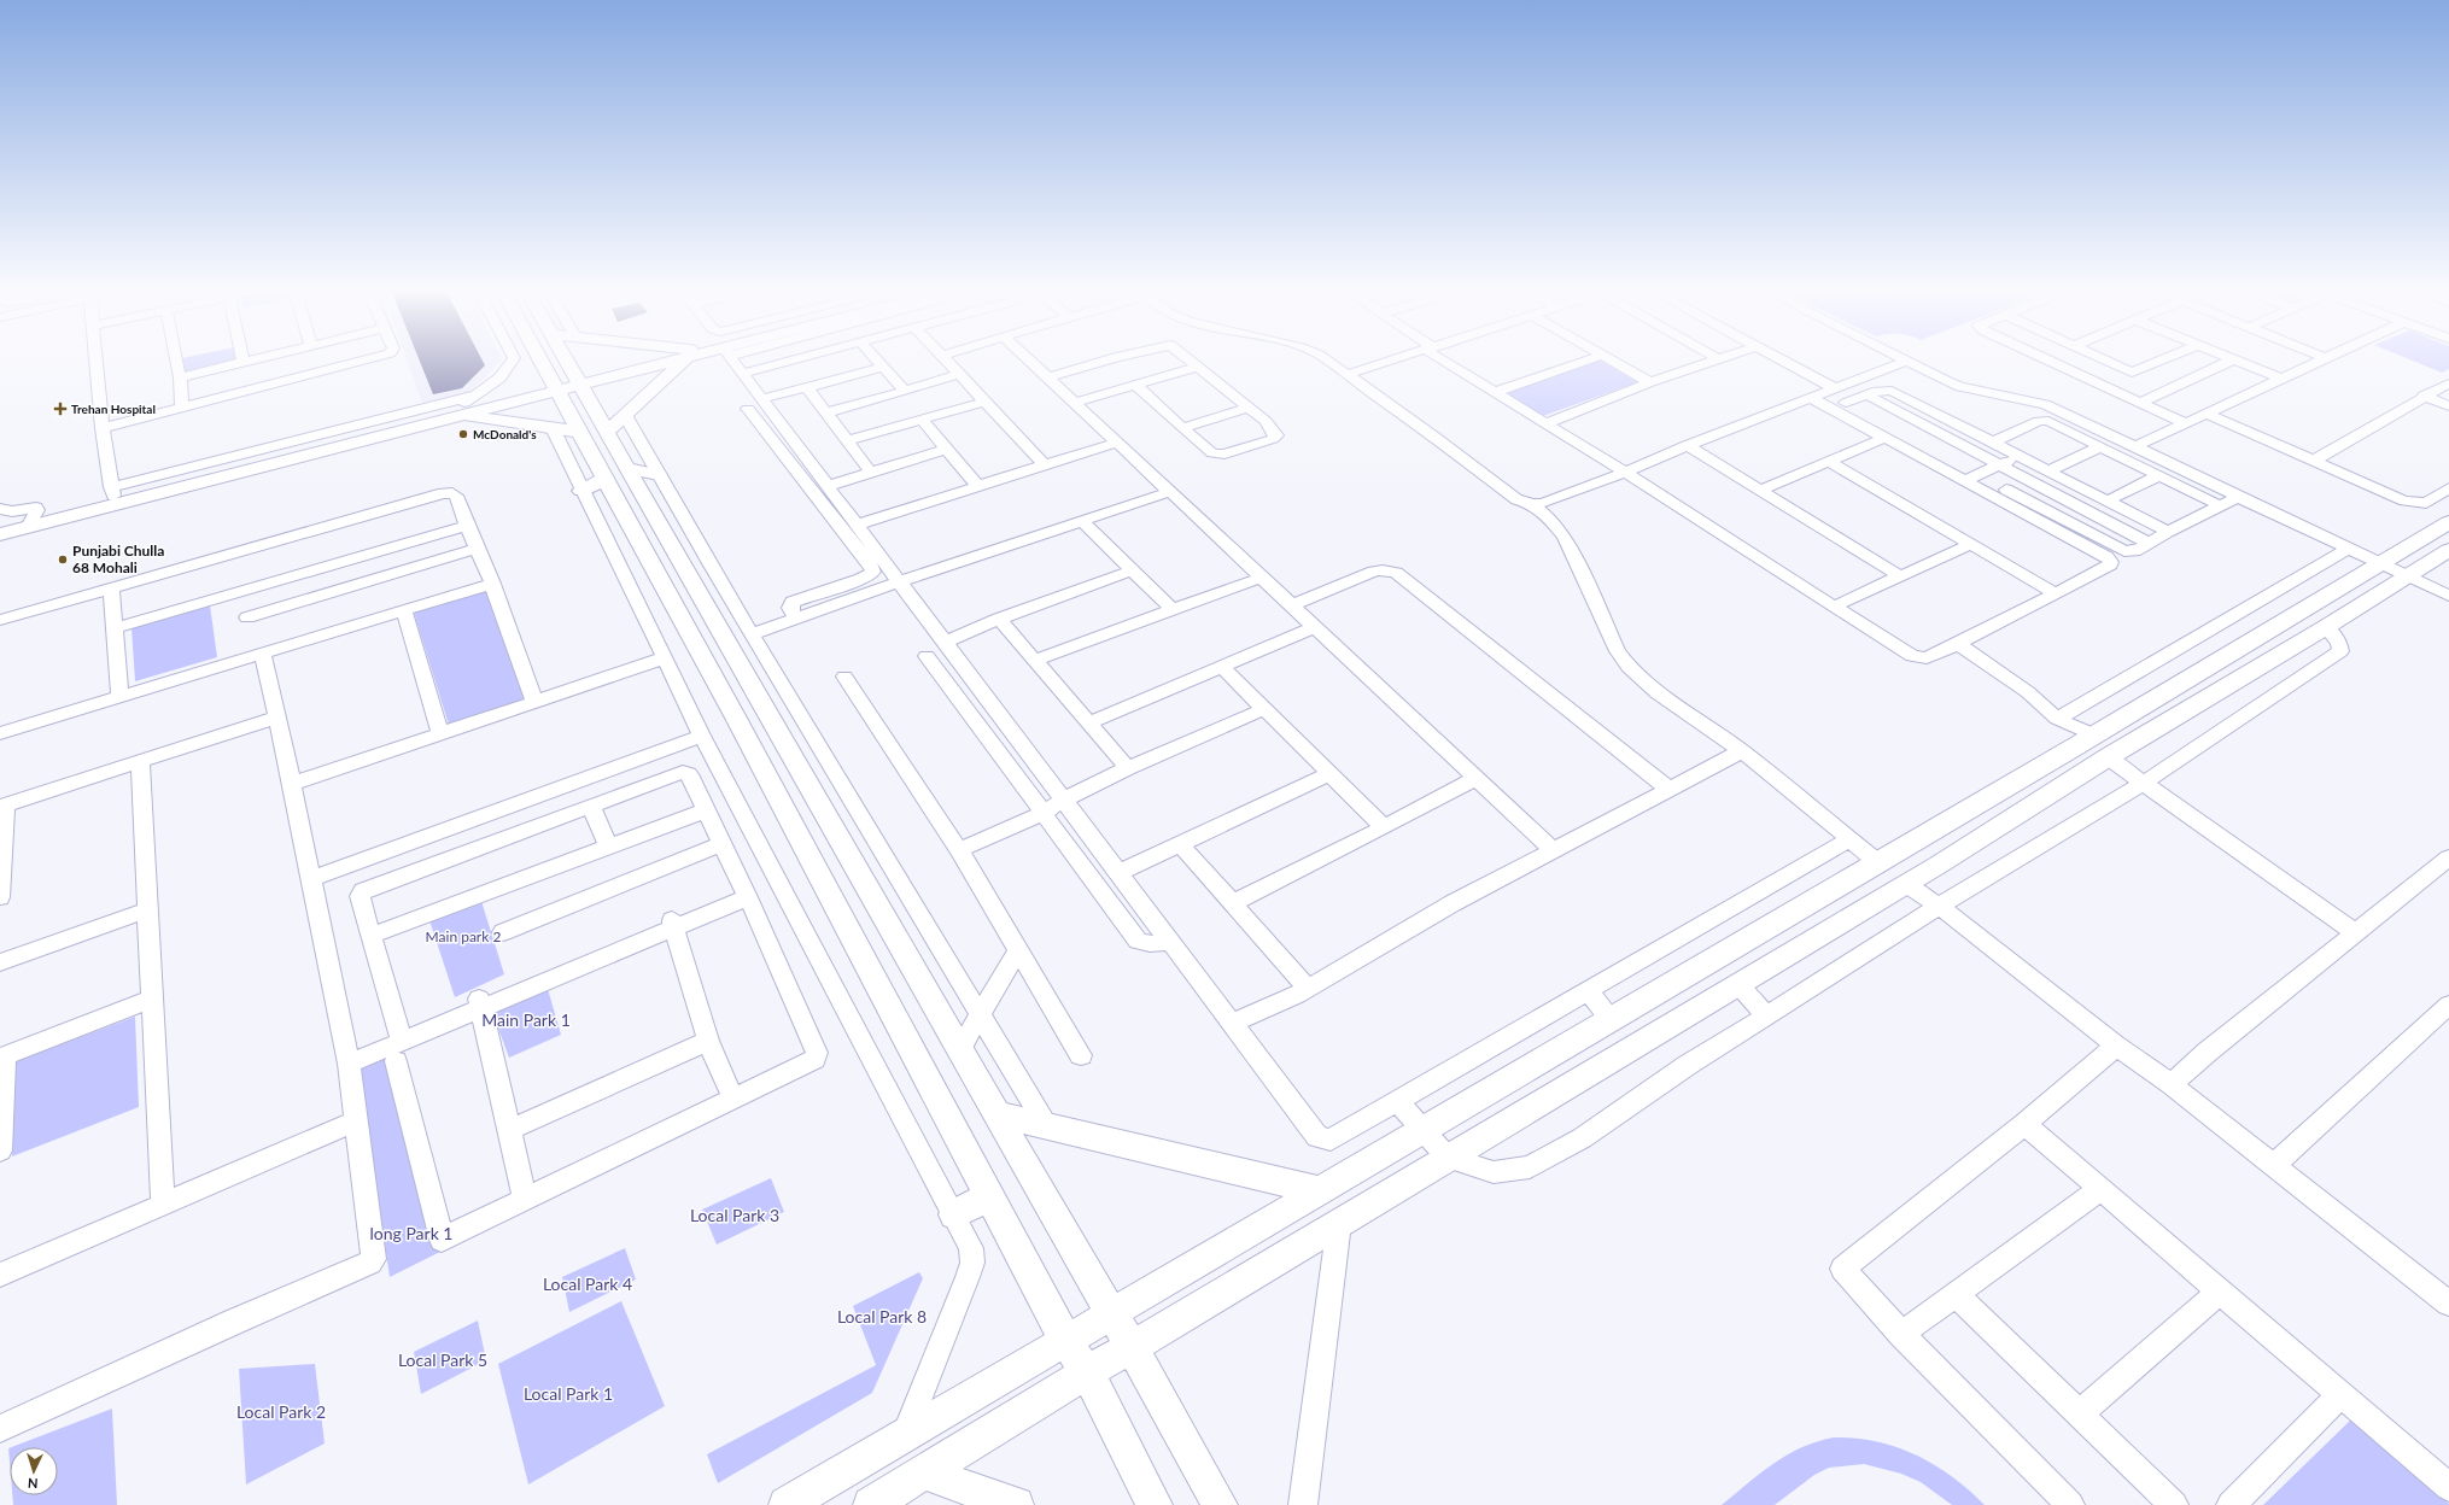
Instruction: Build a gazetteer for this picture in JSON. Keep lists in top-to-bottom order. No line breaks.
{"parks":["Main park 2","Main Park 1","Local Park 3","long Park 1","Local Park 4","Local Park 8","Local Park 5","Local Park 1","Local Park 2"],"places":{"health":["Trehan Hospital"],"other":["McDonald's","Punjabi Chulla 68 Mohali"]},"north":"bottom"}
